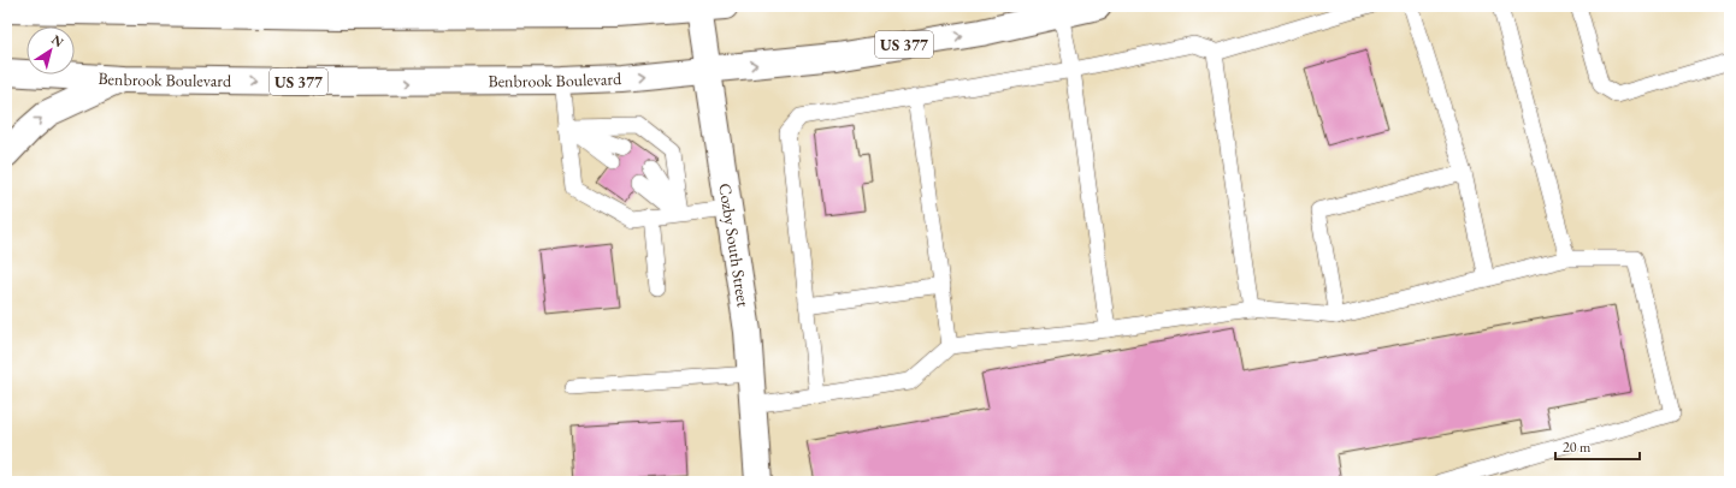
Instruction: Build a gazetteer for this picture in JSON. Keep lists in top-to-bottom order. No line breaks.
{"streets":{"main road":["US 377","Benbrook Boulevard","Cozby South Street"]},"crossings":[["Benbrook Boulevard","Cozby South Street"]],"scale_bar":"20 m","north":"top right"}
